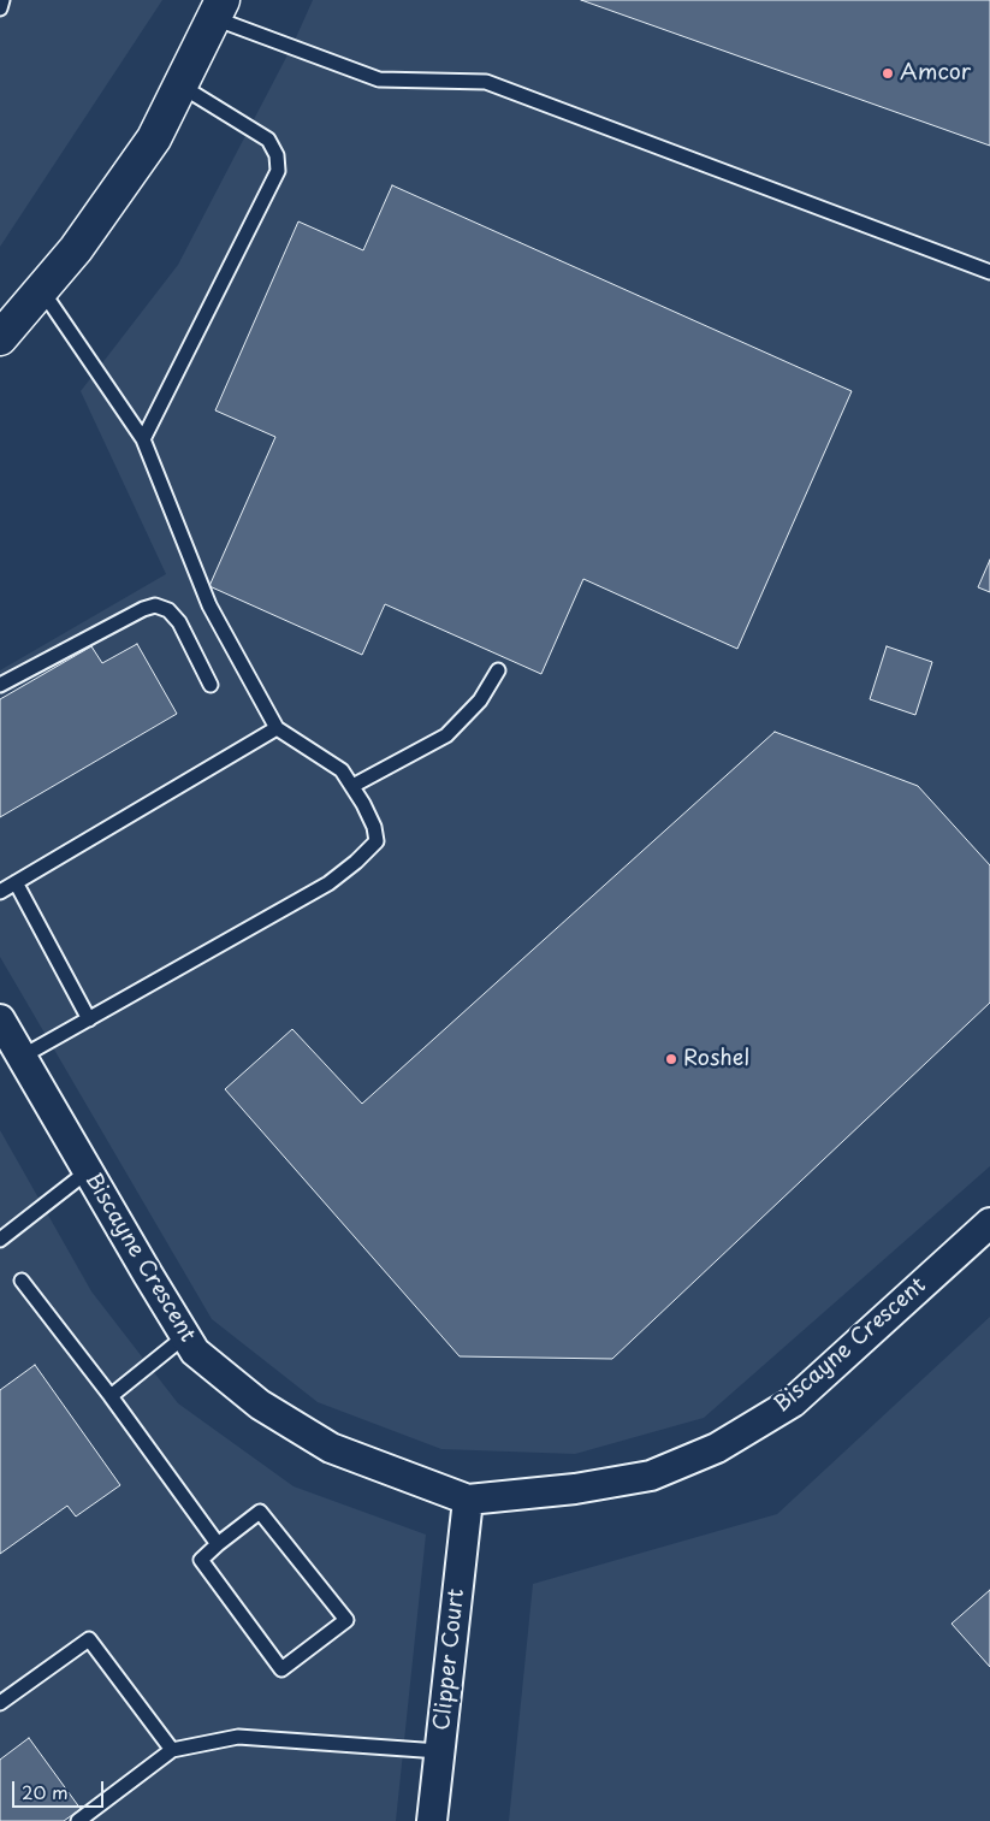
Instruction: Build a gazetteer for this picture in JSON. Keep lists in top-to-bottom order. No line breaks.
{"streets":{"street":["Biscayne Crescent","Clipper Court"]},"crossings":[["Biscayne Crescent","Clipper Court"]],"places":["Amcor","Roshel"],"scale_bar":"20 m"}
